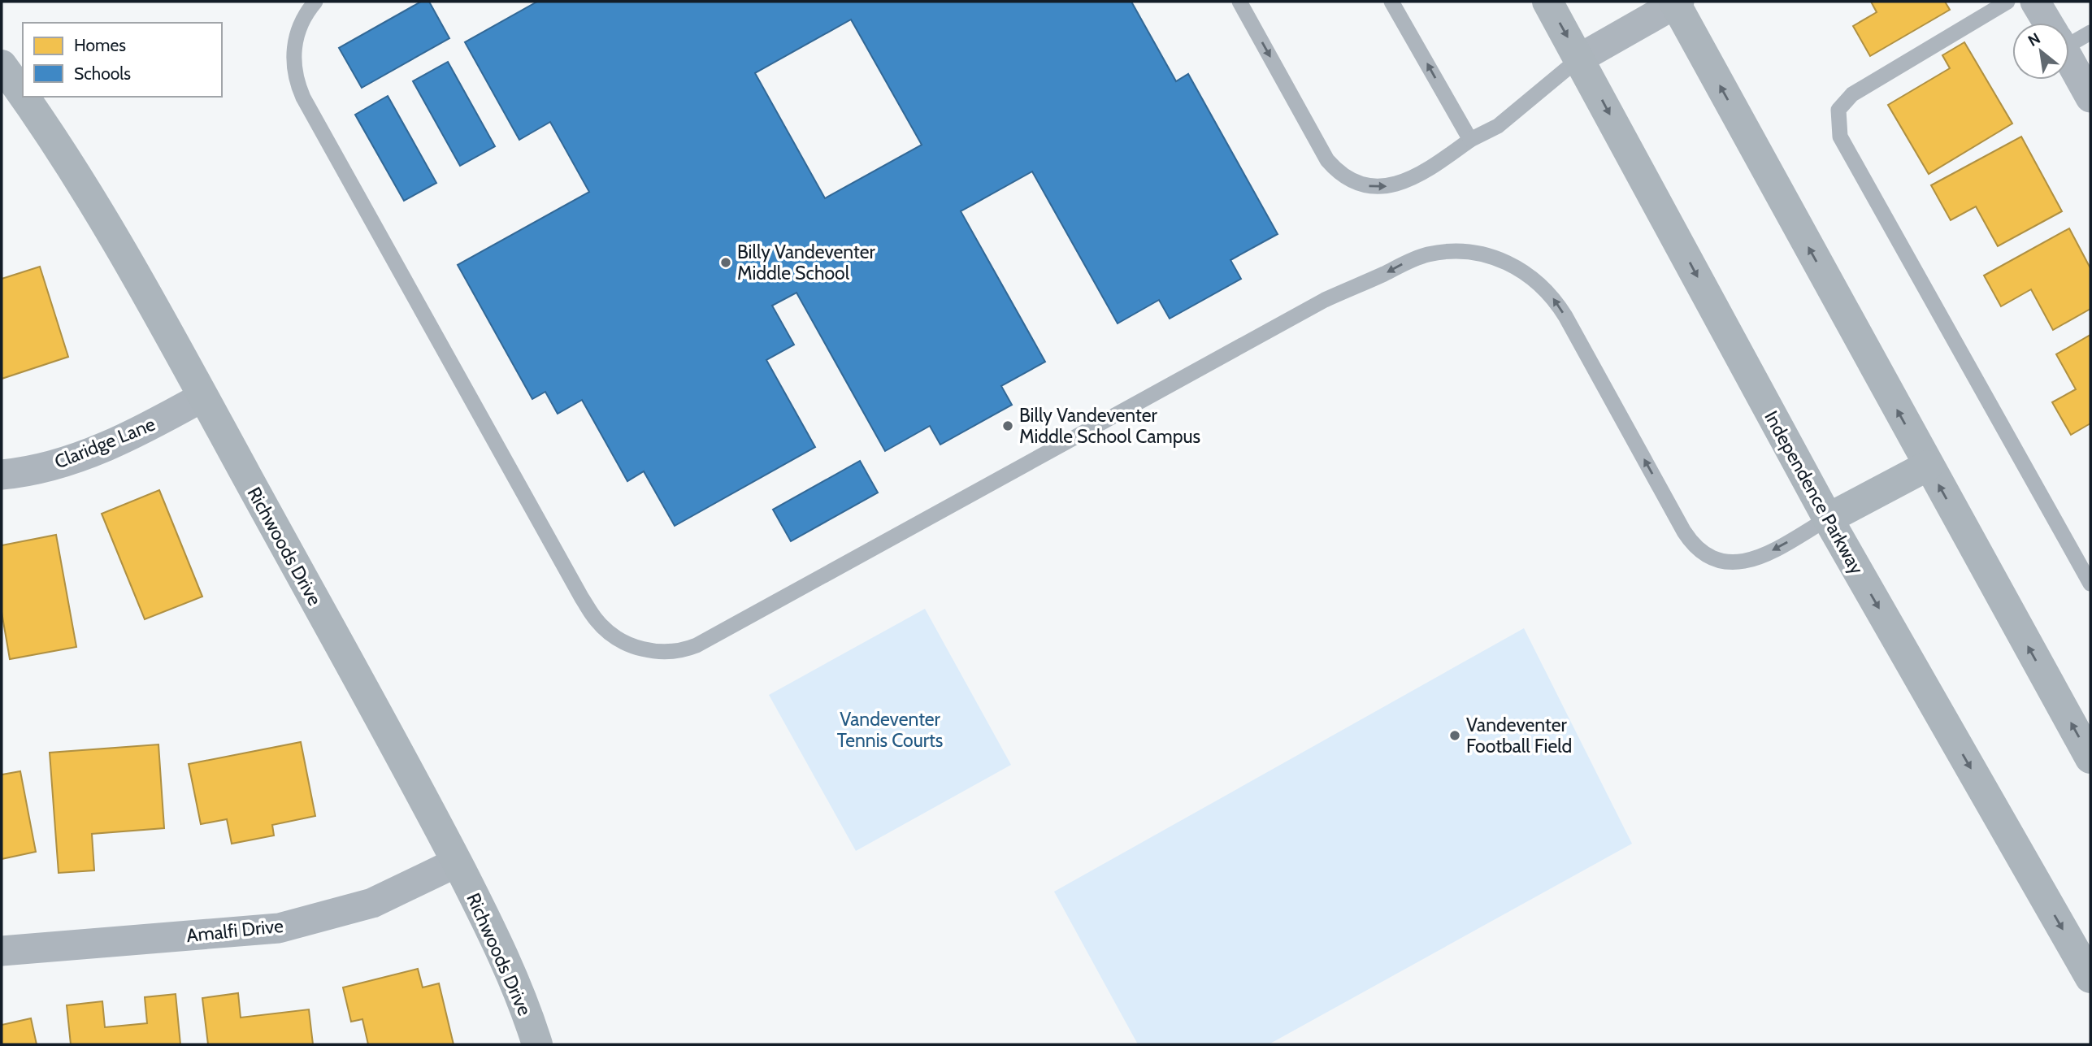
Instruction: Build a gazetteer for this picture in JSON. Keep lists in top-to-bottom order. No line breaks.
{"streets":{"main road":["Independence Parkway","Richwoods Drive"],"street":["Claridge Lane","Amalfi Drive"]},"crossings":[["Claridge Lane","Richwoods Drive"],["Richwoods Drive","Amalfi Drive"]],"parks":["Vandeventer Tennis Courts"],"places":["Billy Vandeventer Middle School","Billy Vandeventer Middle School Campus","Vandeventer Football Field"],"legend":["Homes","Schools"],"north":"top left"}
